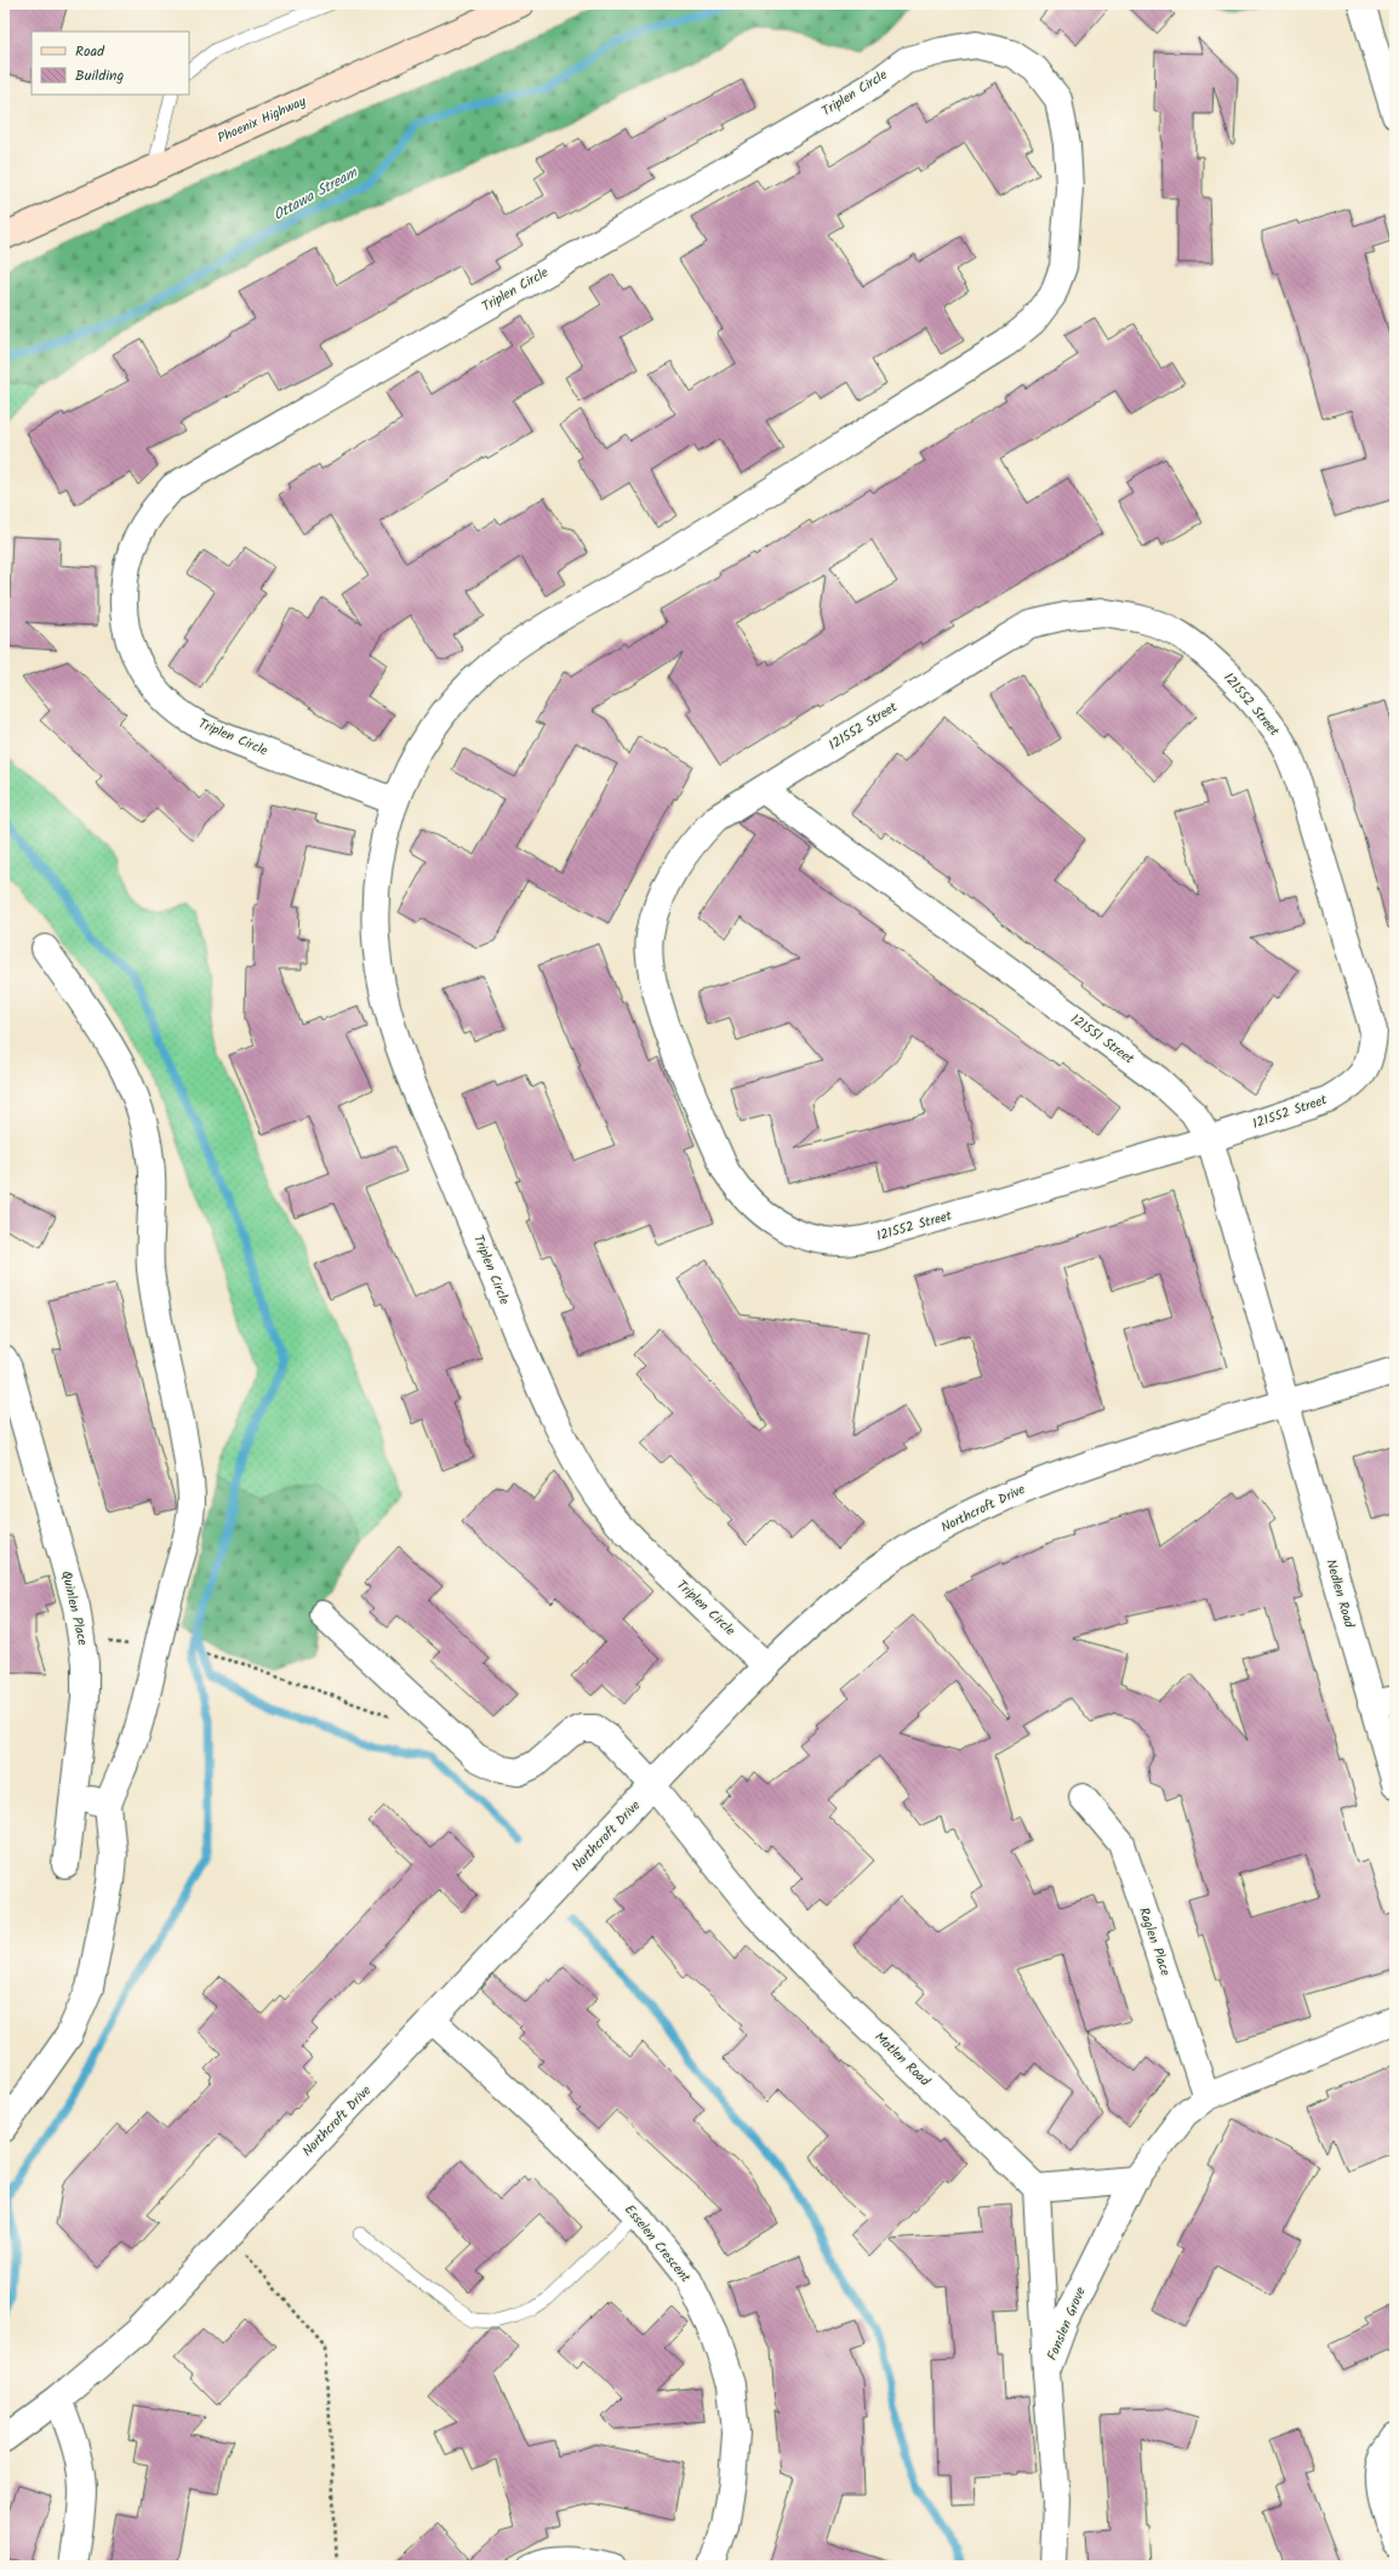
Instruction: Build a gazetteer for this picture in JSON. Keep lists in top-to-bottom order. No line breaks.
{"streets":{"main road":["Phoenix Highway"],"street":["Triplen Circle","121552 Street","121551 Street","Northcroft Drive","Nedlen Road","Quinlen Place","Raglen Place","Motlen Road","Esselen Crescent","Fonslen Grove"]},"crossings":[["Triplen Circle","Northcroft Drive"],["121552 Street","121551 Street"],["121551 Street","Northcroft Drive"],["121551 Street","Nedlen Road"],["Northcroft Drive","Nedlen Road"],["Northcroft Drive","Motlen Road"],["Northcroft Drive","Esselen Crescent"],["Raglen Place","Fonslen Grove"]],"water":["Ottawa Stream"],"legend":["Road","Building"]}
